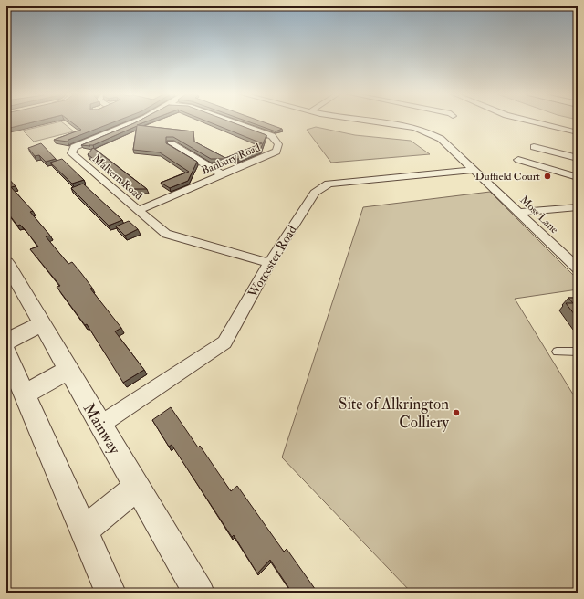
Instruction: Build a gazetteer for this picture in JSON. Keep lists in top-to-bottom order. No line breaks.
{"streets":{"street":["Banbury Road","Malvern Road","Moss Lane","Worcester Road","Mainway"]},"crossings":[["Banbury Road","Malvern Road"],["Malvern Road","Worcester Road"],["Moss Lane","Worcester Road"],["Worcester Road","Mainway"]],"places":["Duffield Court","Site of Alkrington Colliery"]}
